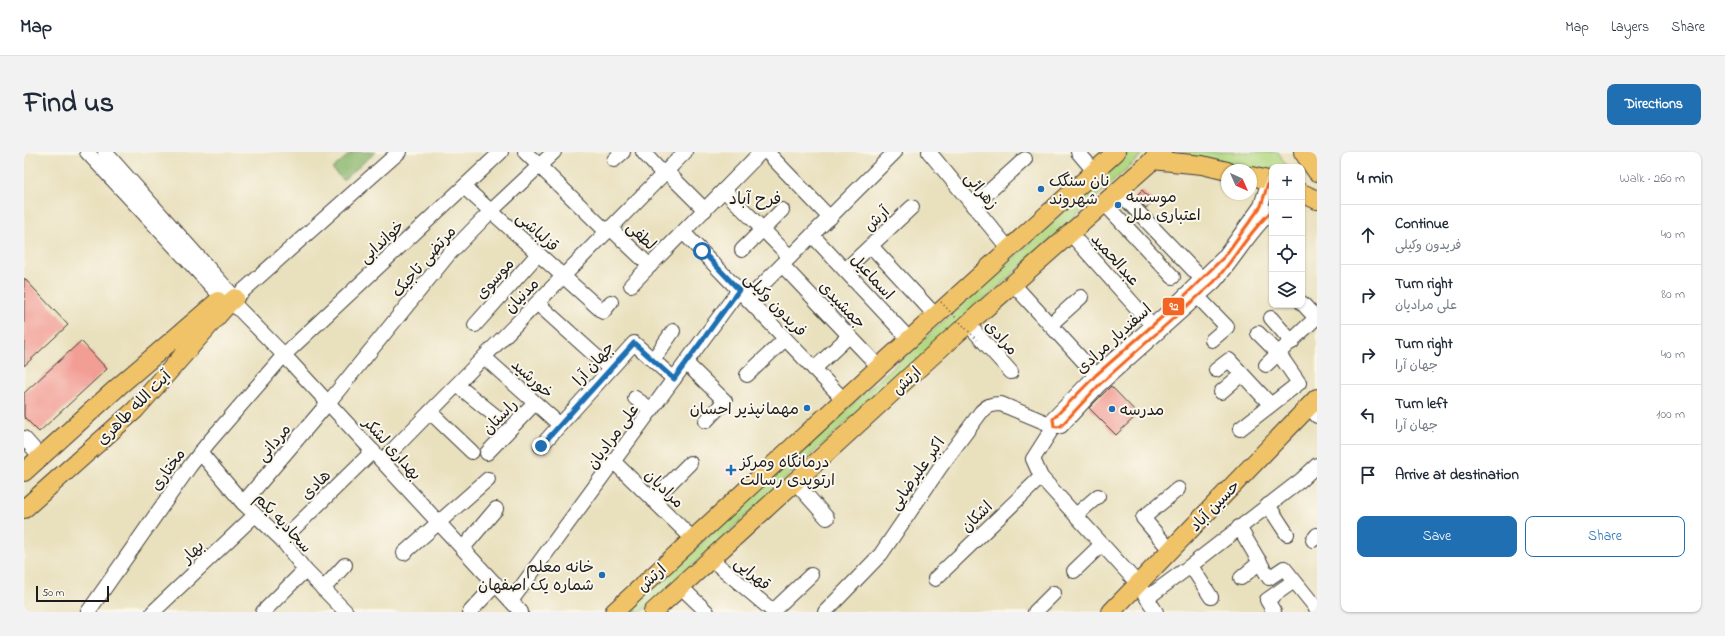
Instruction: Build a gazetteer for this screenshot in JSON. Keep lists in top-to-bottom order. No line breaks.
{"streets":{"main road":["ارتش","آیت الله طاهری","حسین آباد"],"street":["زهرائی","آرش","قزلباشی","لطفی","خواندابی","عبدالحمید","مرتضی تاجیک","اسماعیل","موسوی","مدنیان","فریدون وکیلی","جمشیدی","مرادی","اسفندیار مرادی","جهان آرا","خورشید","راستان","علی مرادیان","مردانی","بهداری لشکر","مختاری","اکبر علیرضایی","هادی","مرادیان","اشکان","سجادیه یکم","بهار","قهرایی"]},"crossings":[["زهرائی","ارتش"],["آرش","اسماعیل"],["قزلباشی","خواندابی"],["قزلباشی","مرتضی تاجیک"],["قزلباشی","موسوی"],["قزلباشی","مدنیان"],["لطفی","مرتضی تاجیک"],["لطفی","مدنیان"],["خواندابی","بهداری لشکر"],["خواندابی","مختاری"],["عبدالحمید","اسفندیار مرادی"],["عبدالحمید","ارتش"],["مرتضی تاجیک","مردانی"],["مرتضی تاجیک","بهداری لشکر"],["اسماعیل","ارتش"],["اسماعیل","علی مرادیان"],["مدنیان","خورشید"],["مدنیان","بهداری لشکر"],["مدنیان","هادی"],["فریدون وکیلی","ارتش"],["فریدون وکیلی","علی مرادیان"],["جمشیدی","ارتش"],["جمشیدی","علی مرادیان"],["مرادی","ارتش"],["اسفندیار مرادی","اکبر علیرضایی"],["اسفندیار مرادی","حسین آباد"],["اسفندیار مرادی","اشکان"],["جهان آرا","خورشید"],["جهان آرا","علی مرادیان"],["خورشید","راستان"],["ارتش","مرادیان"],["ارتش","قهرایی"],["آیت الله طاهری","بهداری لشکر"],["علی مرادیان","بهداری لشکر"],["علی مرادیان","مرادیان"],["مردانی","بهداری لشکر"],["مردانی","سجادیه یکم"],["بهداری لشکر","مختاری"],["بهداری لشکر","هادی"],["مختاری","سجادیه یکم"],["هادی","سجادیه یکم"],["سجادیه یکم","بهار"]],"districts":["فرح آباد"],"places":{"other":["نان سنگک شهروند","موسسه اعتباری ملل","مهمانپذیر احسان","مدرسه","خانه معلم شماره یک اصفهان"],"health":["درمانگاه ومرکز ارتوپدی رسالت"]},"lines":["transit line 92"],"scale_bar":"50 m","north":"bottom right","page":{"header":"Map","nav":["Map","Layers","Share"],"title":"Find us","buttons":["Directions",["Save","Share"]],"heading":["4 min","Walk · 260 m"],"map_buttons":["+","−"],"list":[["Continue","فریدون وکیلی","40 m"],["Turn right","علی مرادیان","80 m"],["Turn right","جهان آرا","40 m"],["Turn left","جهان آرا","100 m"],"Arrive at destination"],"scale":"50 m"}}
